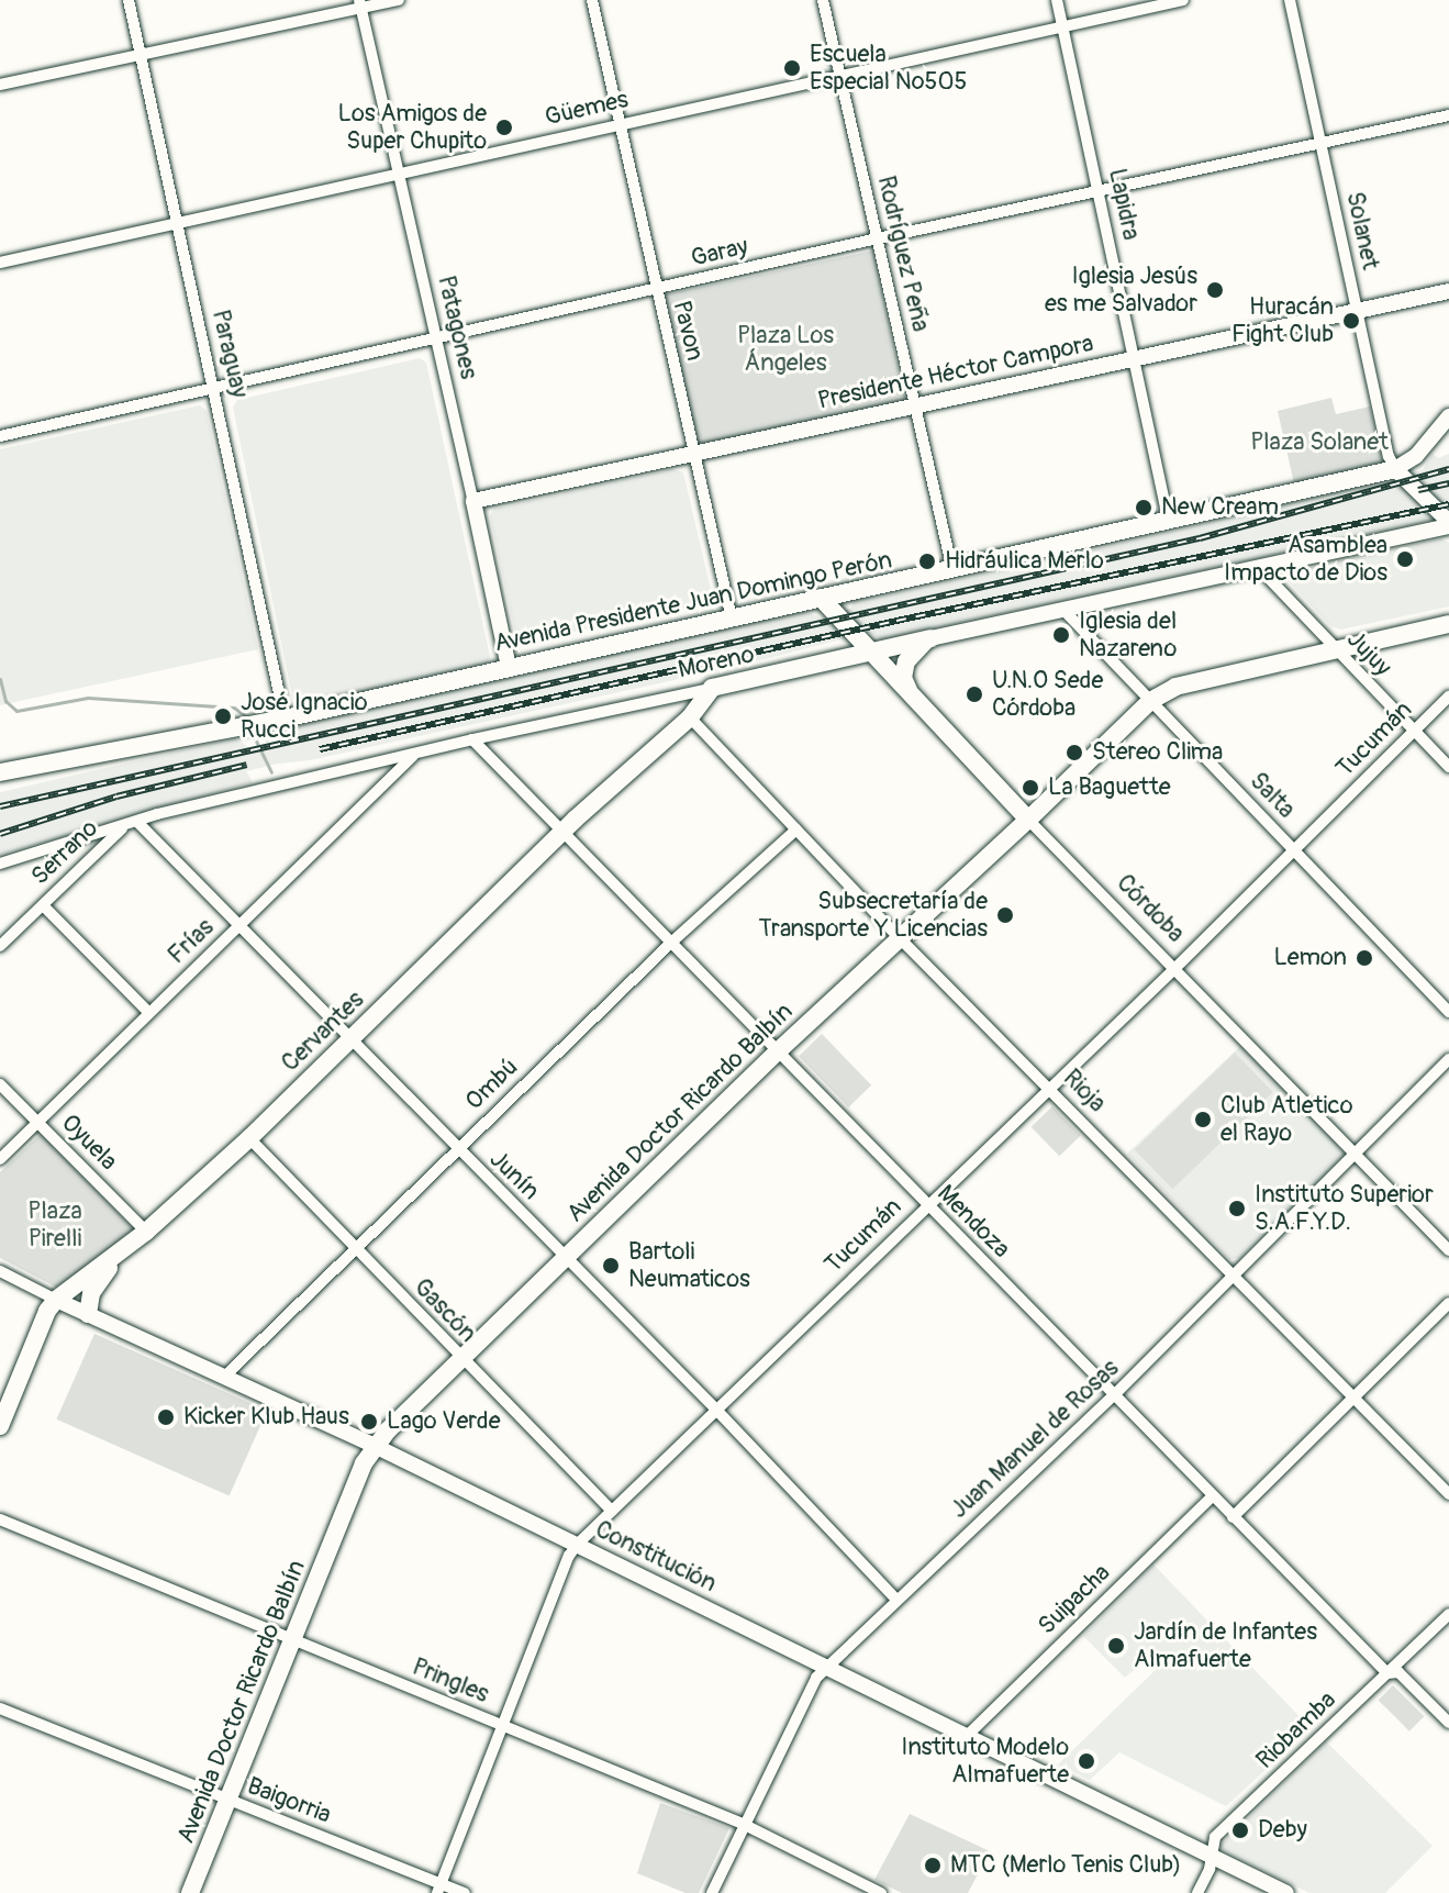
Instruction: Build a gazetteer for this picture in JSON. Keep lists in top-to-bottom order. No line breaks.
{"streets":{"main road":["Avenida Presidente Juan Domingo Perón","Moreno","Córdoba","Cervantes","Avenida Doctor Ricardo Balbín"],"street":["Güemes","Lapidra","Solanet","Garay","Rodríguez Peña","Patagones","Pavon","Paraguay","Presidente Héctor Campora","Jujuy","Tucumán","Salta","Serrano","Frías","Ombú","Rioja","Oyuela","Junín","Mendoza","Gascón","Juan Manuel de Rosas","Constitución","Suipacha","Pringles","Riobamba","Baigorria"]},"crossings":[["Güemes","Lapidra"],["Güemes","Rodríguez Peña"],["Güemes","Patagones"],["Güemes","Pavon"],["Güemes","Paraguay"],["Lapidra","Garay"],["Lapidra","Presidente Héctor Campora"],["Lapidra","Avenida Presidente Juan Domingo Perón"],["Solanet","Garay"],["Solanet","Presidente Héctor Campora"],["Solanet","Avenida Presidente Juan Domingo Perón"],["Garay","Rodríguez Peña"],["Garay","Patagones"],["Garay","Pavon"],["Garay","Paraguay"],["Rodríguez Peña","Presidente Héctor Campora"],["Rodríguez Peña","Avenida Presidente Juan Domingo Perón"],["Patagones","Presidente Héctor Campora"],["Patagones","Avenida Presidente Juan Domingo Perón"],["Pavon","Presidente Héctor Campora"],["Pavon","Avenida Presidente Juan Domingo Perón"],["Paraguay","Avenida Presidente Juan Domingo Perón"],["Avenida Presidente Juan Domingo Perón","Córdoba"],["Jujuy","Moreno"],["Jujuy","Tucumán"],["Jujuy","Avenida Doctor Ricardo Balbín"],["Moreno","Salta"],["Moreno","Serrano"],["Moreno","Córdoba"],["Moreno","Frías"],["Moreno","Cervantes"],["Moreno","Junín"],["Moreno","Mendoza"],["Tucumán","Salta"],["Tucumán","Córdoba"],["Tucumán","Rioja"],["Tucumán","Junín"],["Tucumán","Mendoza"],["Tucumán","Gascón"],["Tucumán","Constitución"],["Tucumán","Pringles"],["Tucumán","Baigorria"],["Salta","Avenida Doctor Ricardo Balbín"],["Córdoba","Avenida Doctor Ricardo Balbín"],["Córdoba","Juan Manuel de Rosas"],["Frías","Oyuela"],["Frías","Junín"],["Cervantes","Rioja"],["Cervantes","Oyuela"],["Cervantes","Junín"],["Cervantes","Mendoza"],["Cervantes","Gascón"],["Cervantes","Constitución"],["Ombú","Rioja"],["Ombú","Junín"],["Ombú","Mendoza"],["Ombú","Gascón"],["Ombú","Constitución"],["Rioja","Avenida Doctor Ricardo Balbín"],["Rioja","Juan Manuel de Rosas"],["Avenida Doctor Ricardo Balbín","Junín"],["Avenida Doctor Ricardo Balbín","Mendoza"],["Avenida Doctor Ricardo Balbín","Gascón"],["Avenida Doctor Ricardo Balbín","Constitución"],["Avenida Doctor Ricardo Balbín","Pringles"],["Avenida Doctor Ricardo Balbín","Baigorria"],["Junín","Juan Manuel de Rosas"],["Mendoza","Juan Manuel de Rosas"],["Mendoza","Suipacha"],["Mendoza","Riobamba"],["Juan Manuel de Rosas","Constitución"],["Juan Manuel de Rosas","Pringles"],["Constitución","Suipacha"],["Constitución","Riobamba"]],"parks":["Plaza Los Ángeles","Plaza Solanet","Plaza Pirelli"],"places":["Escuela Especial Nº505","Los Amigos de Super Chupito","Iglesia Jesús es me Salvador","Huracán Fight Club","New Cream","Asamblea Impacto de Dios","Hidráulica Merlo","Iglesia del Nazareno","U.N.O Sede Córdoba","José Ignacio Rucci","Stereo Clima","La Baguette","Subsecretaría de Transporte Y Licencias","Lemon","Club Atletico el Rayo","Instituto Superior S.A.F.Y.D.","Bartoli Neumaticos","Kicker Klub Haus","Lago Verde","Jardín de Infantes Almafuerte","Instituto Modelo Almafuerte","Deby","MTC (Merlo Tenis Club)"]}
